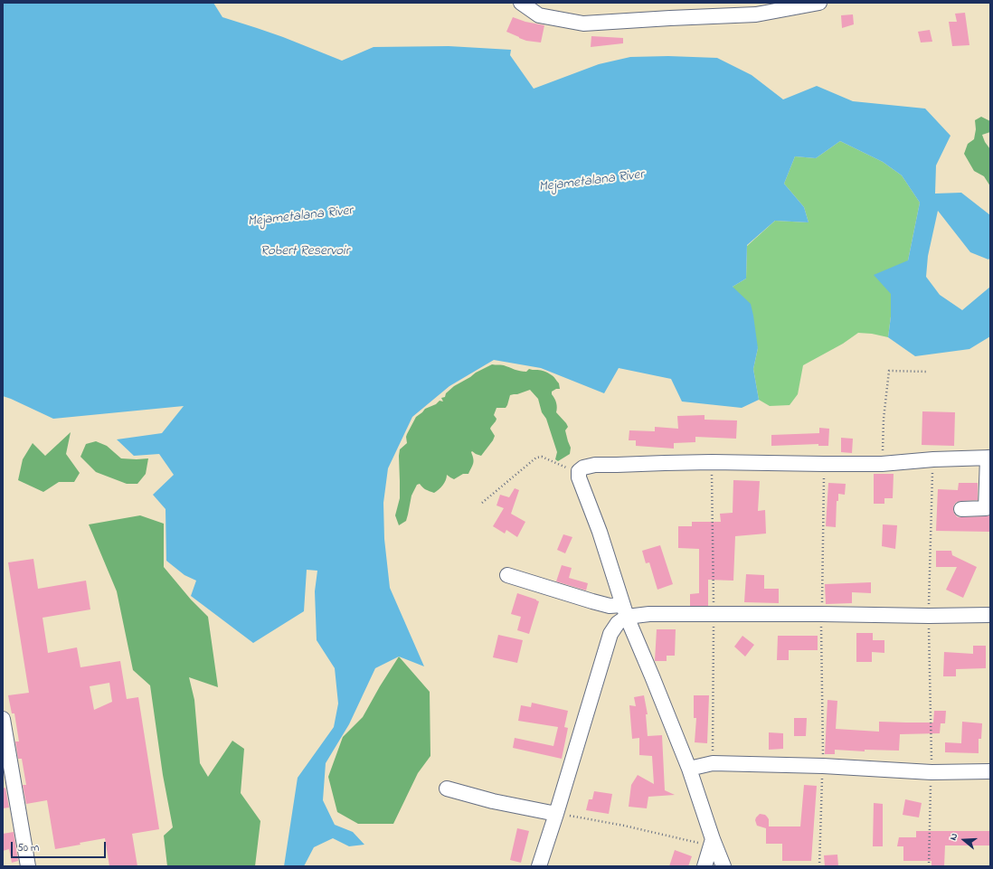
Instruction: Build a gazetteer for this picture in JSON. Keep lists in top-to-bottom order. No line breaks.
{"water":["Mejametalana River","Robert Reservoir"],"scale_bar":"50 m","north":"left"}
